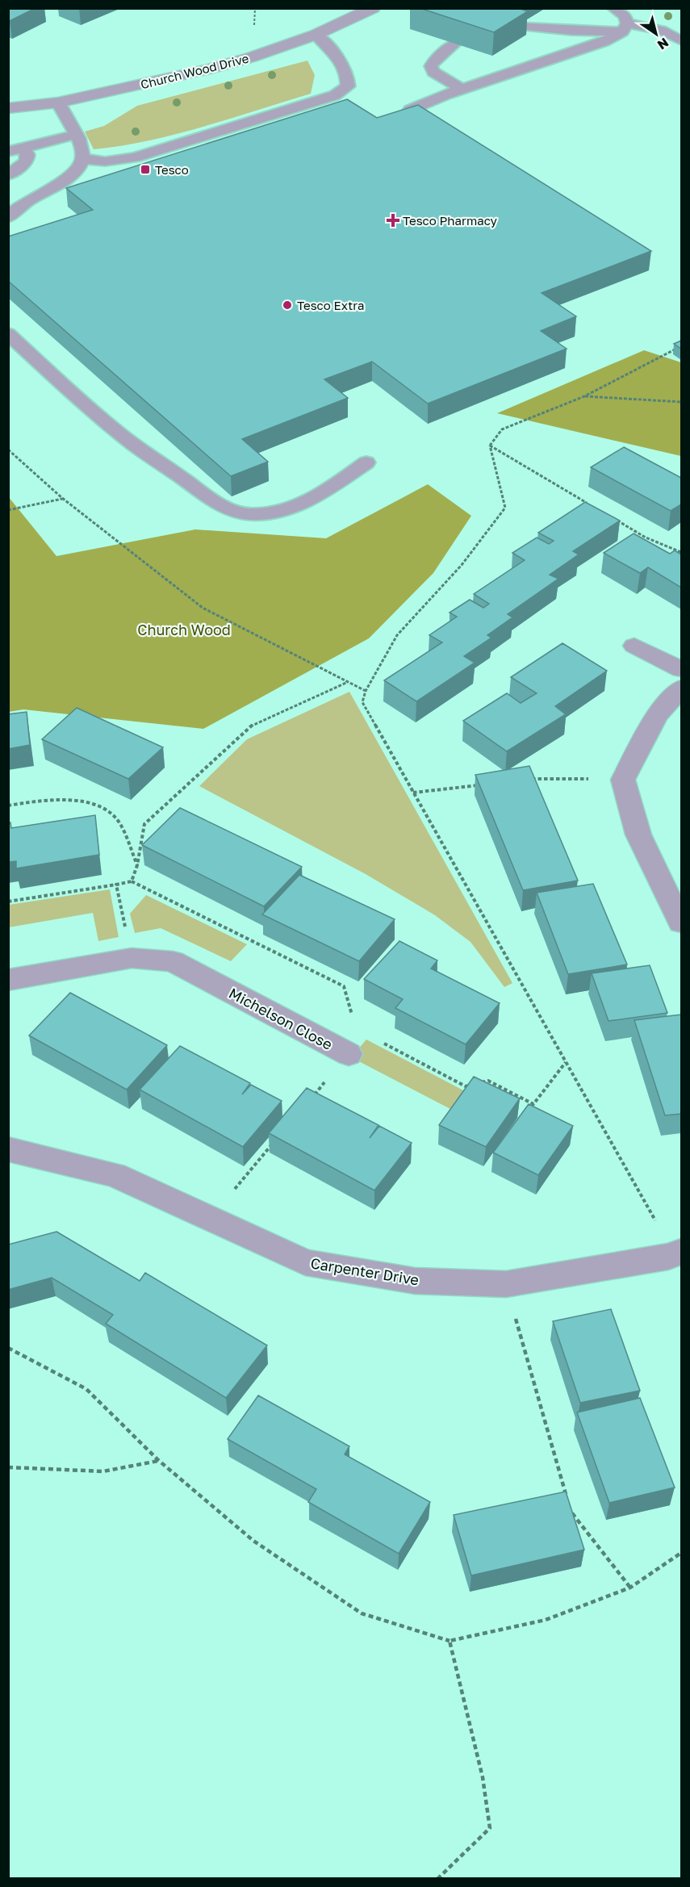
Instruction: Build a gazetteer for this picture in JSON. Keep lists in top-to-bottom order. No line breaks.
{"streets":{"street":["Church Wood Drive","Michelson Close","Carpenter Drive"]},"parks":["Church Wood"],"places":{"transit":["Tesco"],"health":["Tesco Pharmacy"],"other":["Tesco Extra"]},"north":"bottom right"}
